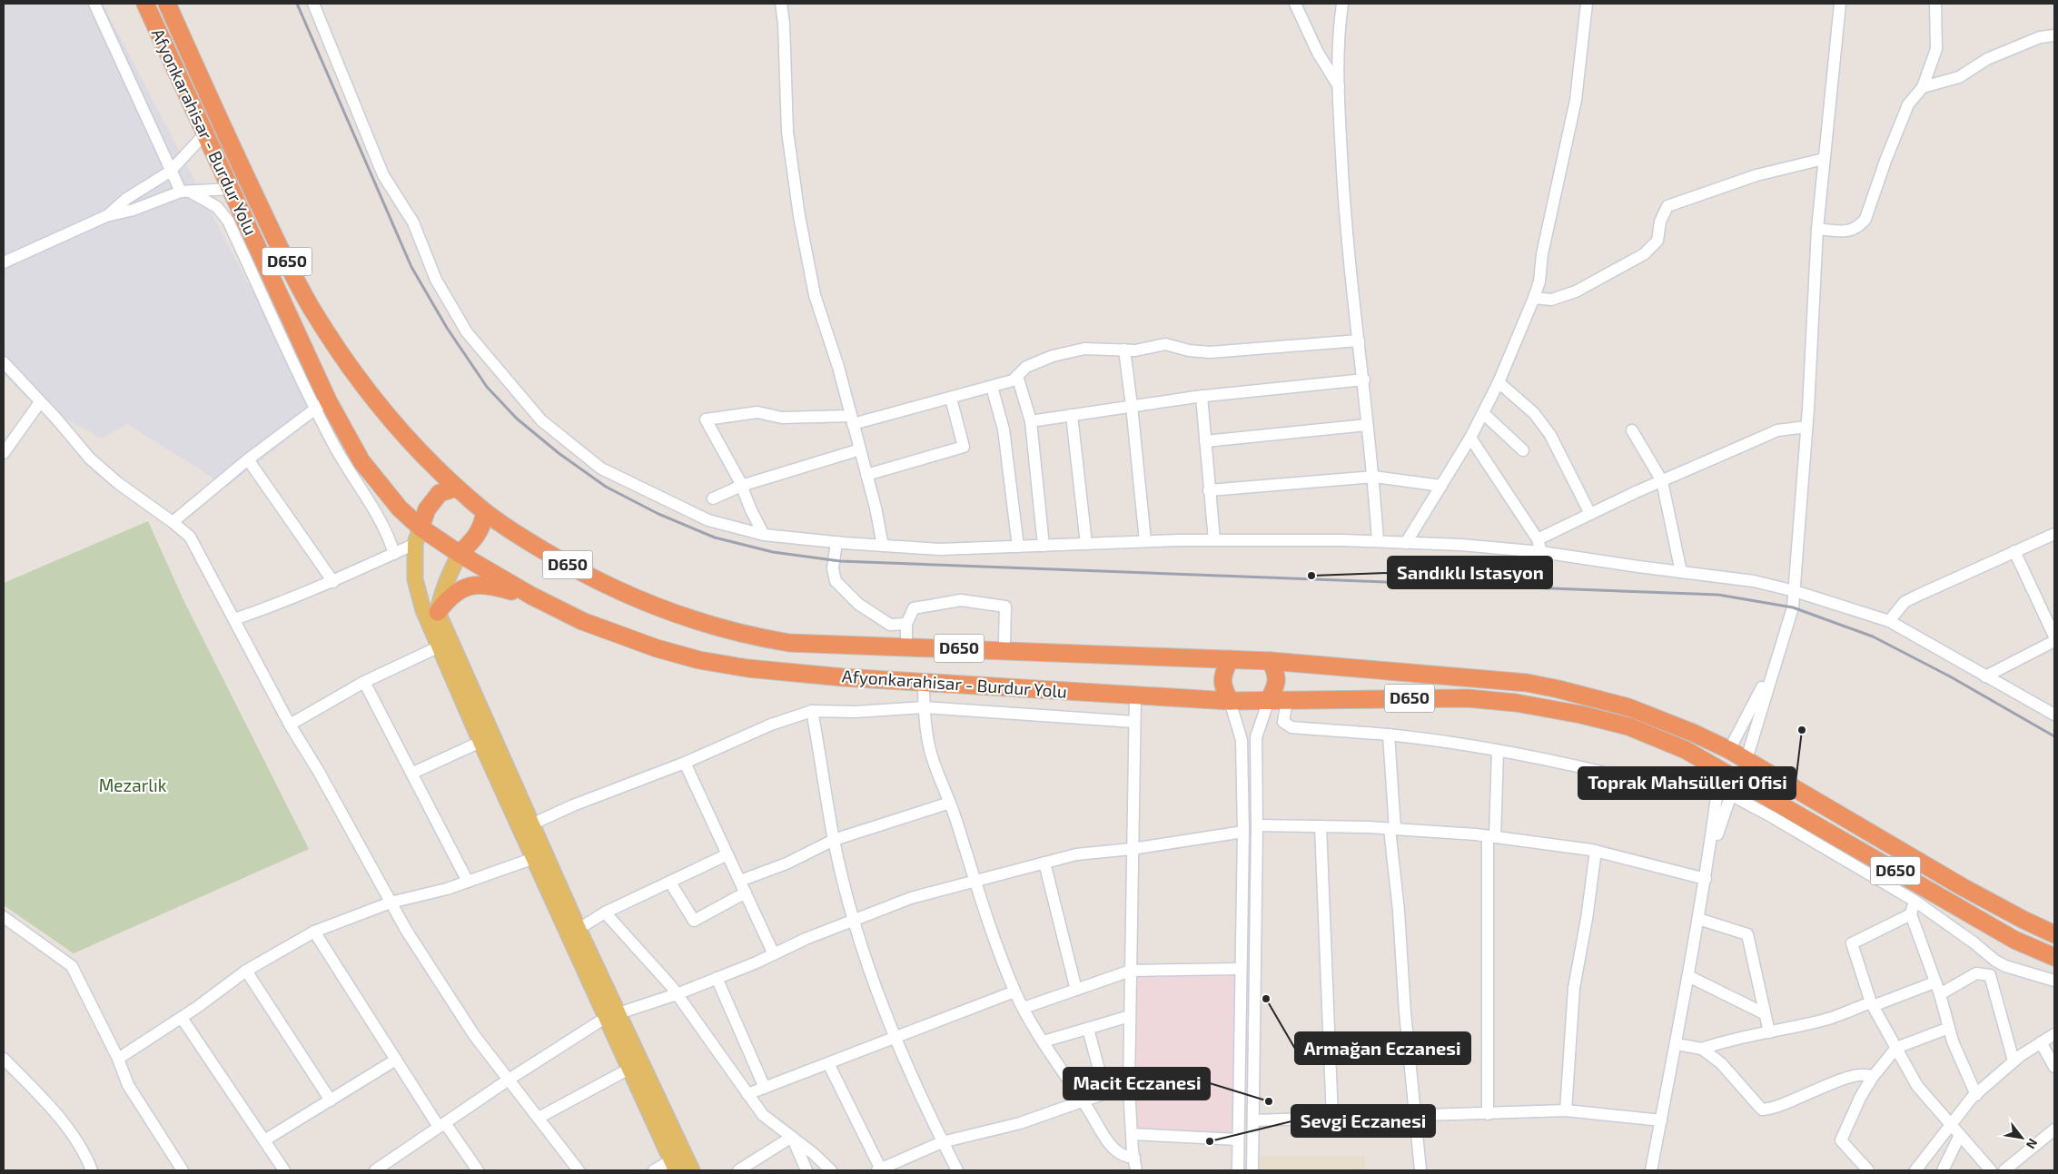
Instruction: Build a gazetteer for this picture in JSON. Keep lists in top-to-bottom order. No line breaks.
{"streets":{"highway":["Afyonkarahisar - Burdur Yolu","D650"]},"parks":["Mezarlık"],"places":["Sandıklı Istasyon","Toprak Mahsülleri Ofisi","Armağan Eczanesi","Macit Eczanesi","Sevgi Eczanesi"],"north":"bottom right"}
